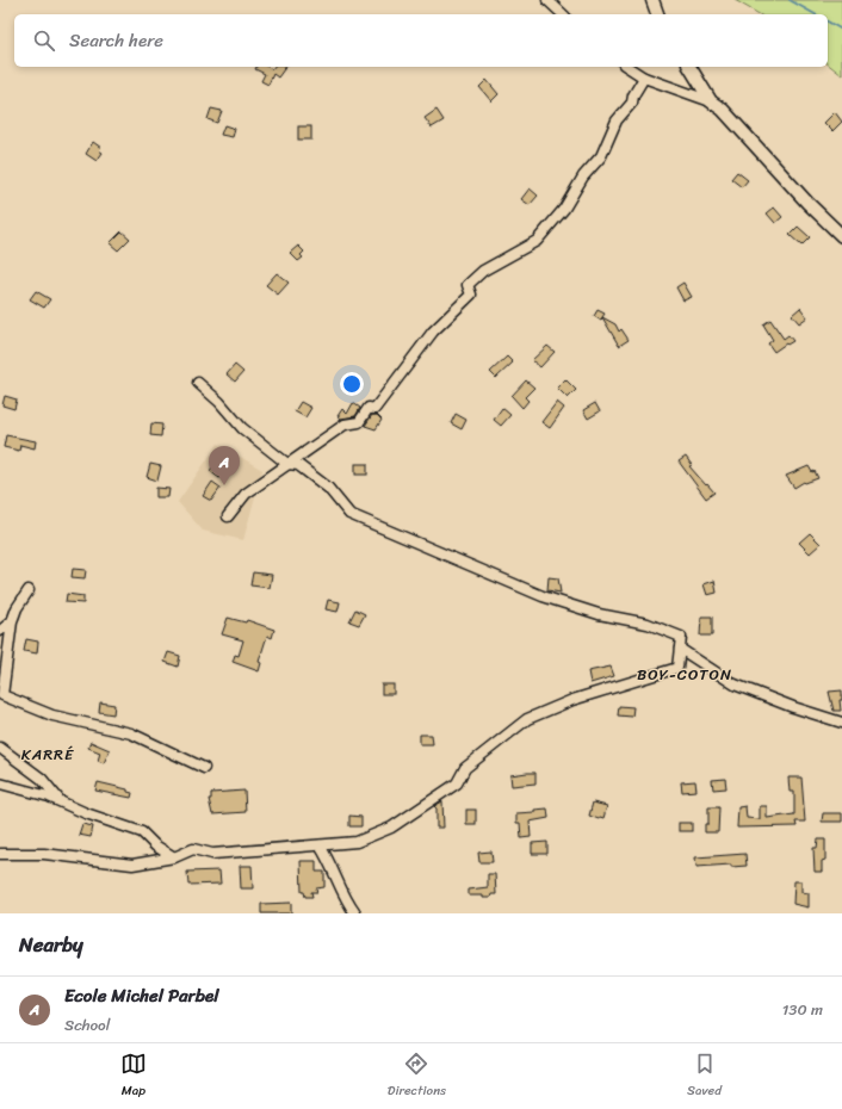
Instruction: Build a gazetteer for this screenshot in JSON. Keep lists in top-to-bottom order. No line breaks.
{"districts":["BOY-COTON","KARRÉ"],"page":{"search":"Search here","pins":"A","heading":"Nearby","list":[{"mark":"A","name":"Ecole Michel Parbel","note":"School","value":"130 m"}],"nav":["Map","Directions","Saved"]}}
